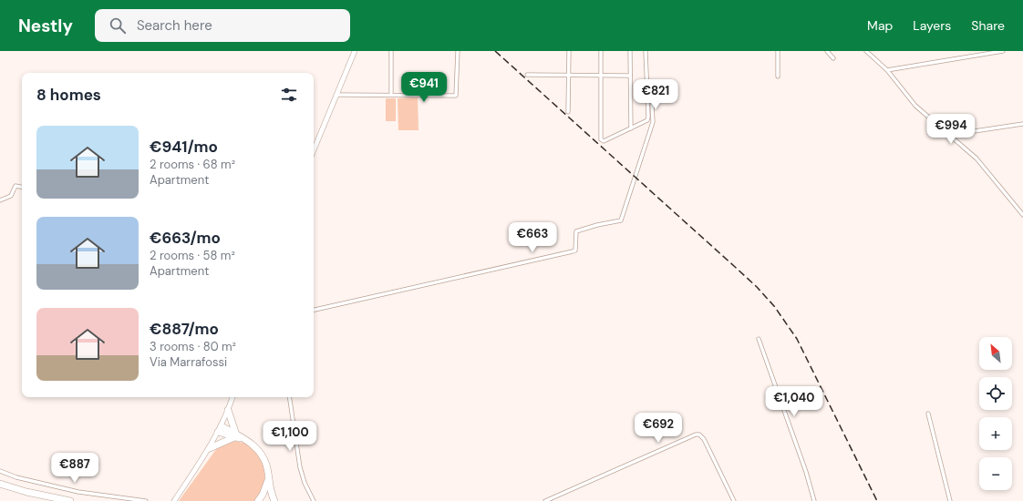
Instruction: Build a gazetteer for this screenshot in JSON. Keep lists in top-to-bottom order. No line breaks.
{"north":"top left","page":{"header":"Nestly","search":"Search here","nav":["Map","Layers","Share"],"price":["€941","€821","€994","€663","€1,040","€692","€1,100","€887"],"heading":"8 homes","list":[{"name":"€941/mo","note":"2 rooms · 68 m² · Apartment"},{"name":"€663/mo","note":"2 rooms · 58 m² · Apartment"},{"name":"€887/mo","note":"3 rooms · 80 m² · Via Marrafossi"}],"map_buttons":["+","−"]}}
